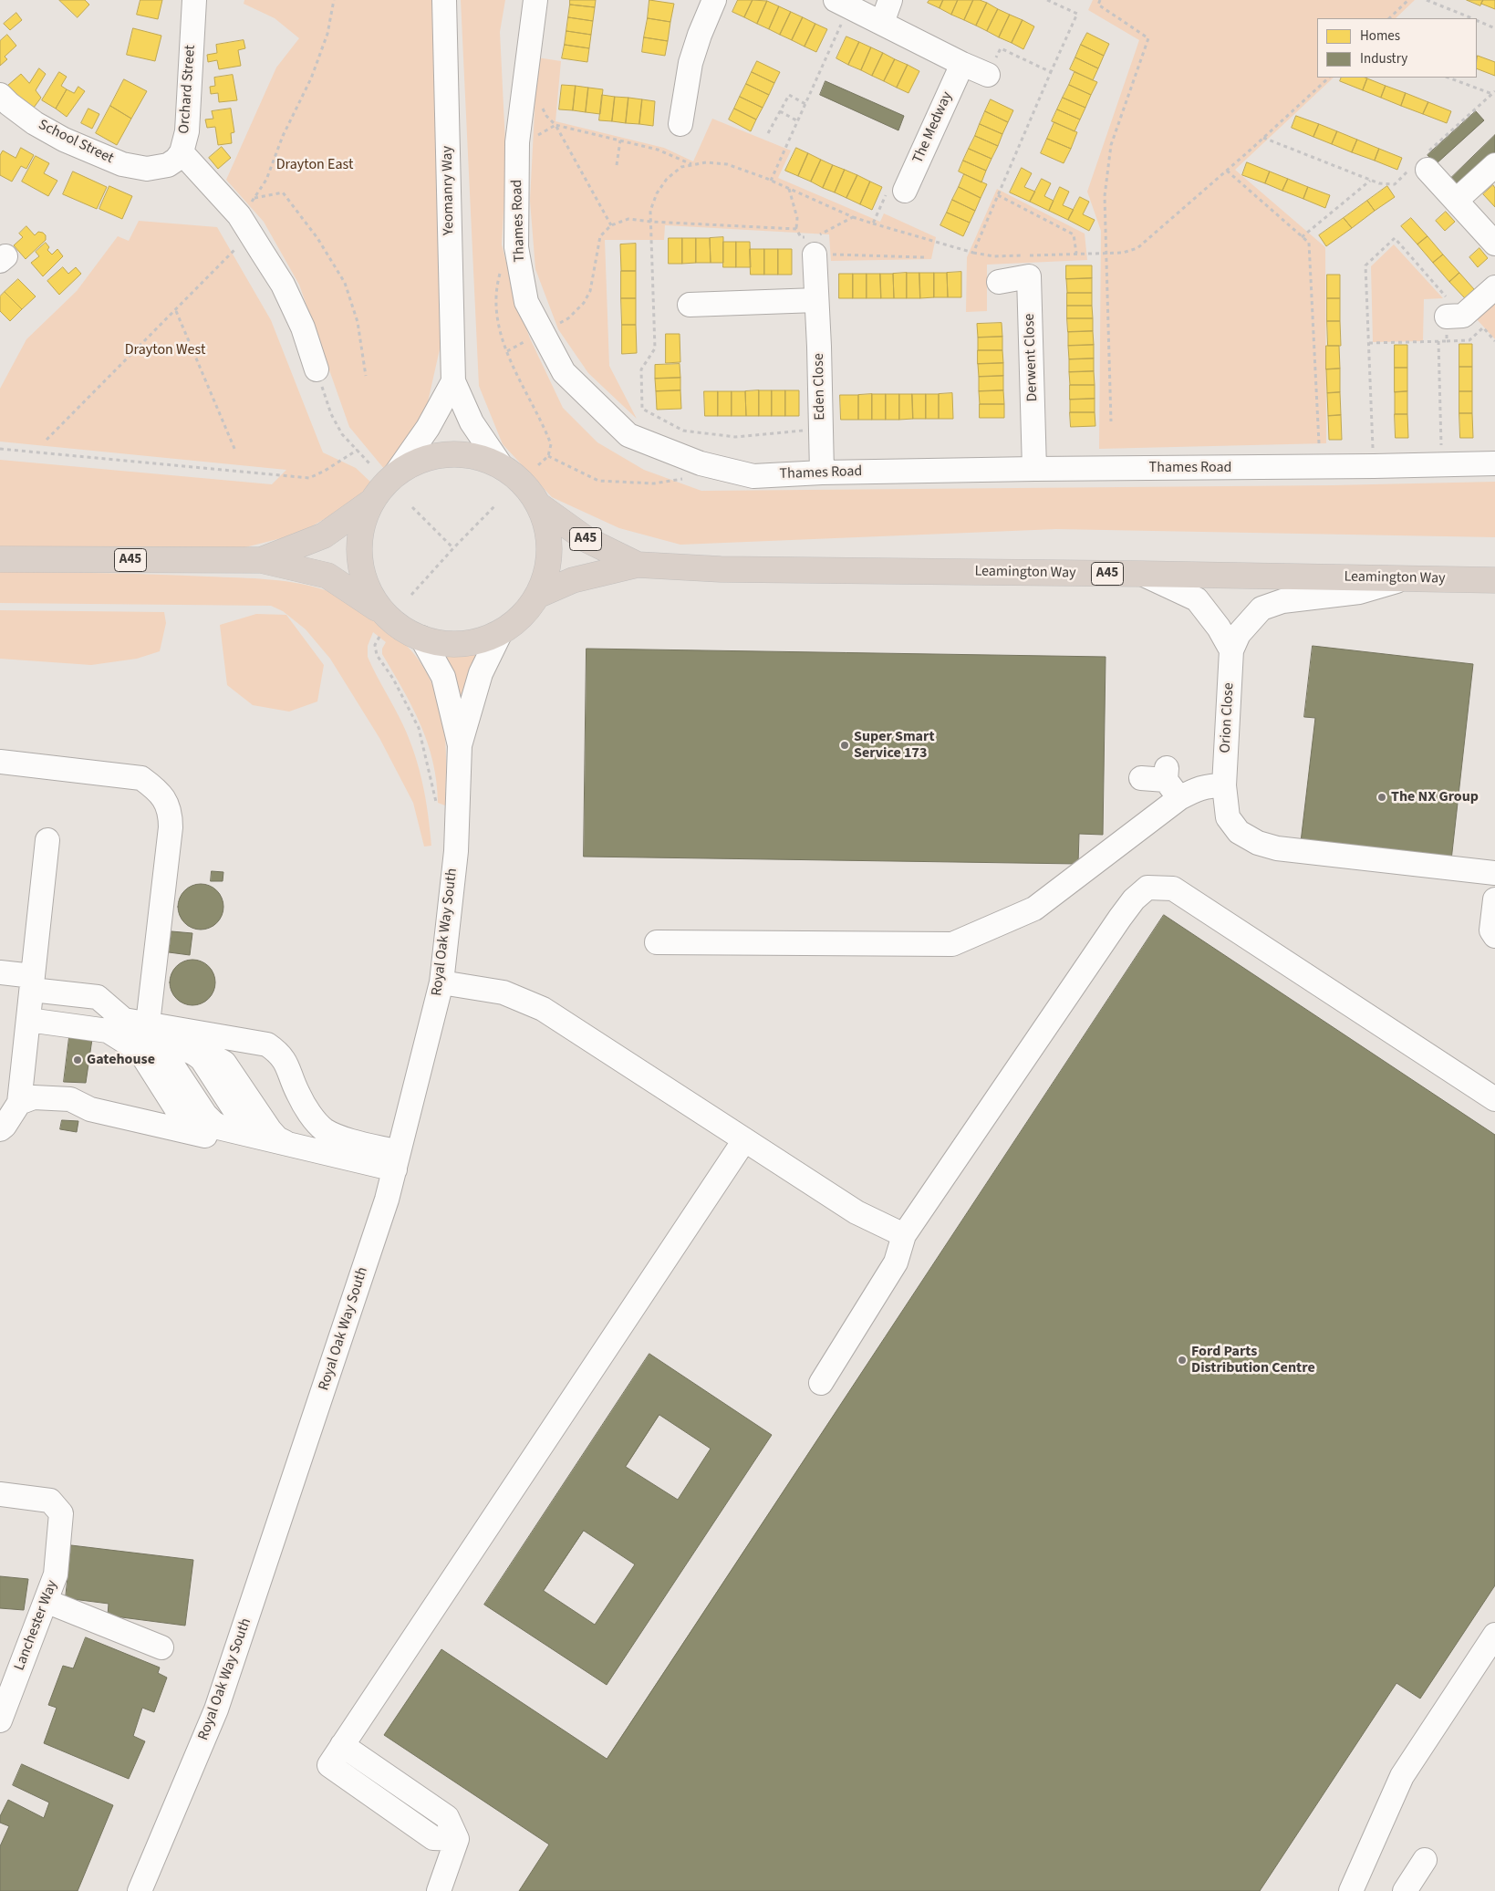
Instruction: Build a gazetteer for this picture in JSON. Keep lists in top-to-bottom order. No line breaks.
{"streets":{"highway":["A45","Leamington Way"],"street":["Orchard Street","The Medway","School Street","Yeomanry Way","Thames Road","Derwent Close","Eden Close","Orion Close","Royal Oak Way South","Lanchester Way"]},"crossings":[["Orchard Street","School Street"],["Thames Road","Derwent Close"],["Thames Road","Eden Close"],["Leamington Way","Orion Close"]],"parks":["Drayton East","Drayton West"],"places":["Super Smart Service 173","The NX Group","Gatehouse","Ford Parts Distribution Centre"],"legend":["Homes","Industry"]}
